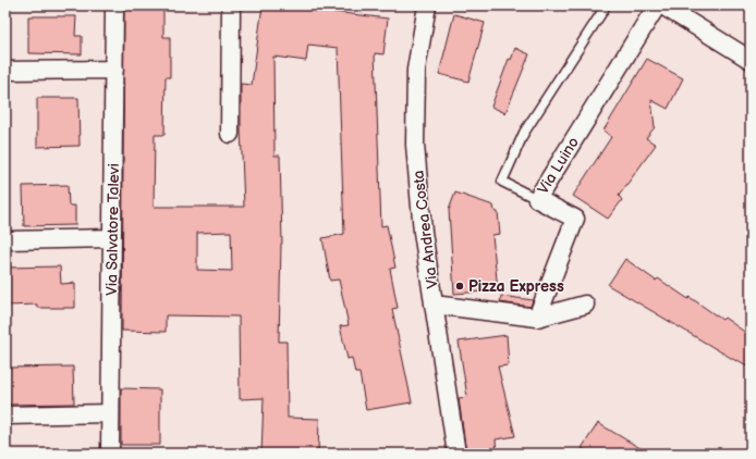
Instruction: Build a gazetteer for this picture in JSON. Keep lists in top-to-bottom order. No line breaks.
{"streets":{"street":["Via Luino","Via Salvatore Talevi","Via Andrea Costa"]},"places":["Pizza Express"]}
